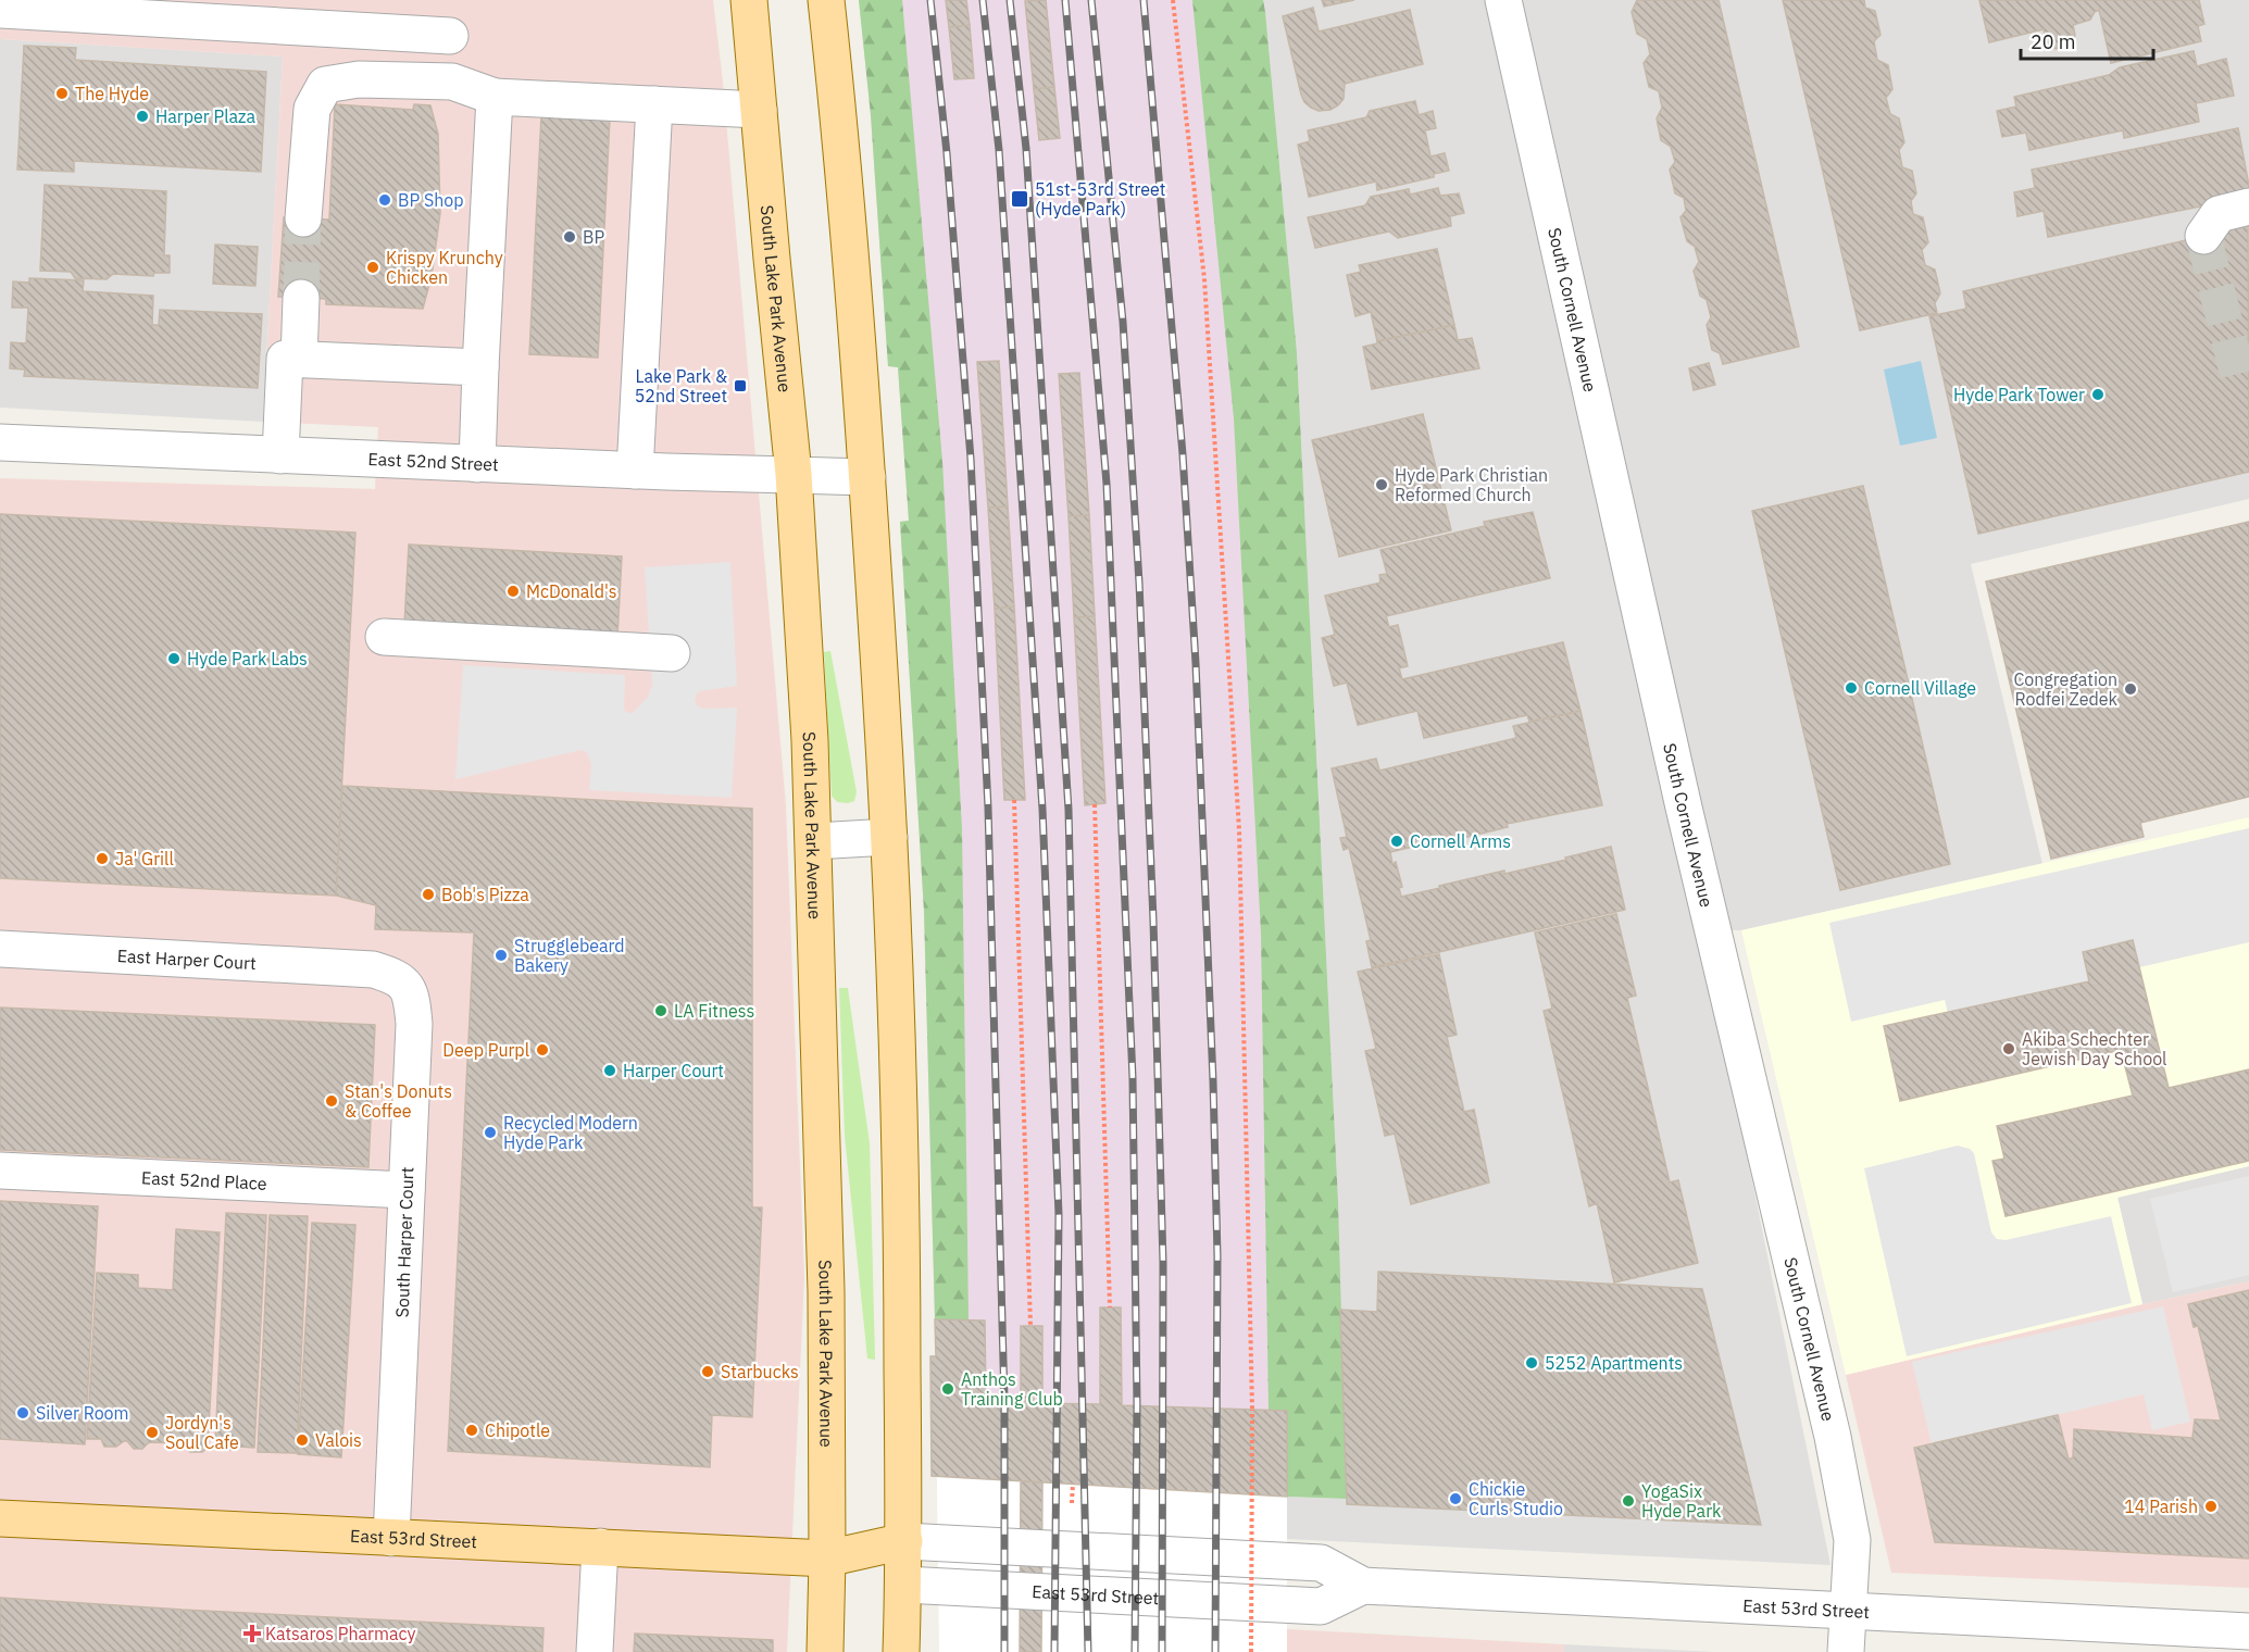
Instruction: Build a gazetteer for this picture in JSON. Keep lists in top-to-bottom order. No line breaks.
{"streets":{"main road":["South Lake Park Avenue","East 53rd Street"],"street":["South Cornell Avenue","East 52nd Street","East Harper Court","East 52nd Place","South Harper Court"]},"crossings":[["South Lake Park Avenue","East 52nd Street"],["South Lake Park Avenue","East 53rd Street"],["South Cornell Avenue","East 53rd Street"],["East Harper Court","South Harper Court"],["East 52nd Place","South Harper Court"],["South Harper Court","East 53rd Street"]],"places":{"other":["The Hyde","Harper Plaza","BP Shop","BP","Krispy Krunchy Chicken","Hyde Park Tower","Hyde Park Christian Reformed Church","McDonald's","Hyde Park Labs","Cornell Village","Congregation Rodfei Zedek","Cornell Arms","Ja' Grill","Bob's Pizza","Strugglebeard Bakery","LA Fitness","Akiba Schechter Jewish Day School","Deep Purpl","Harper Court","Stan's Donuts & Coffee","Recycled Modern Hyde Park","5252 Apartments","Starbucks","Anthos Training Club","Silver Room","Chipotle","Jordyn's Soul Cafe","Valois","Chickie Curls Studio","YogaSix Hyde Park","14 Parish"],"transit":["51st-53rd Street (Hyde Park)","Lake Park & 52nd Street"],"health":["Katsaros Pharmacy"]},"scale_bar":"20 m"}
